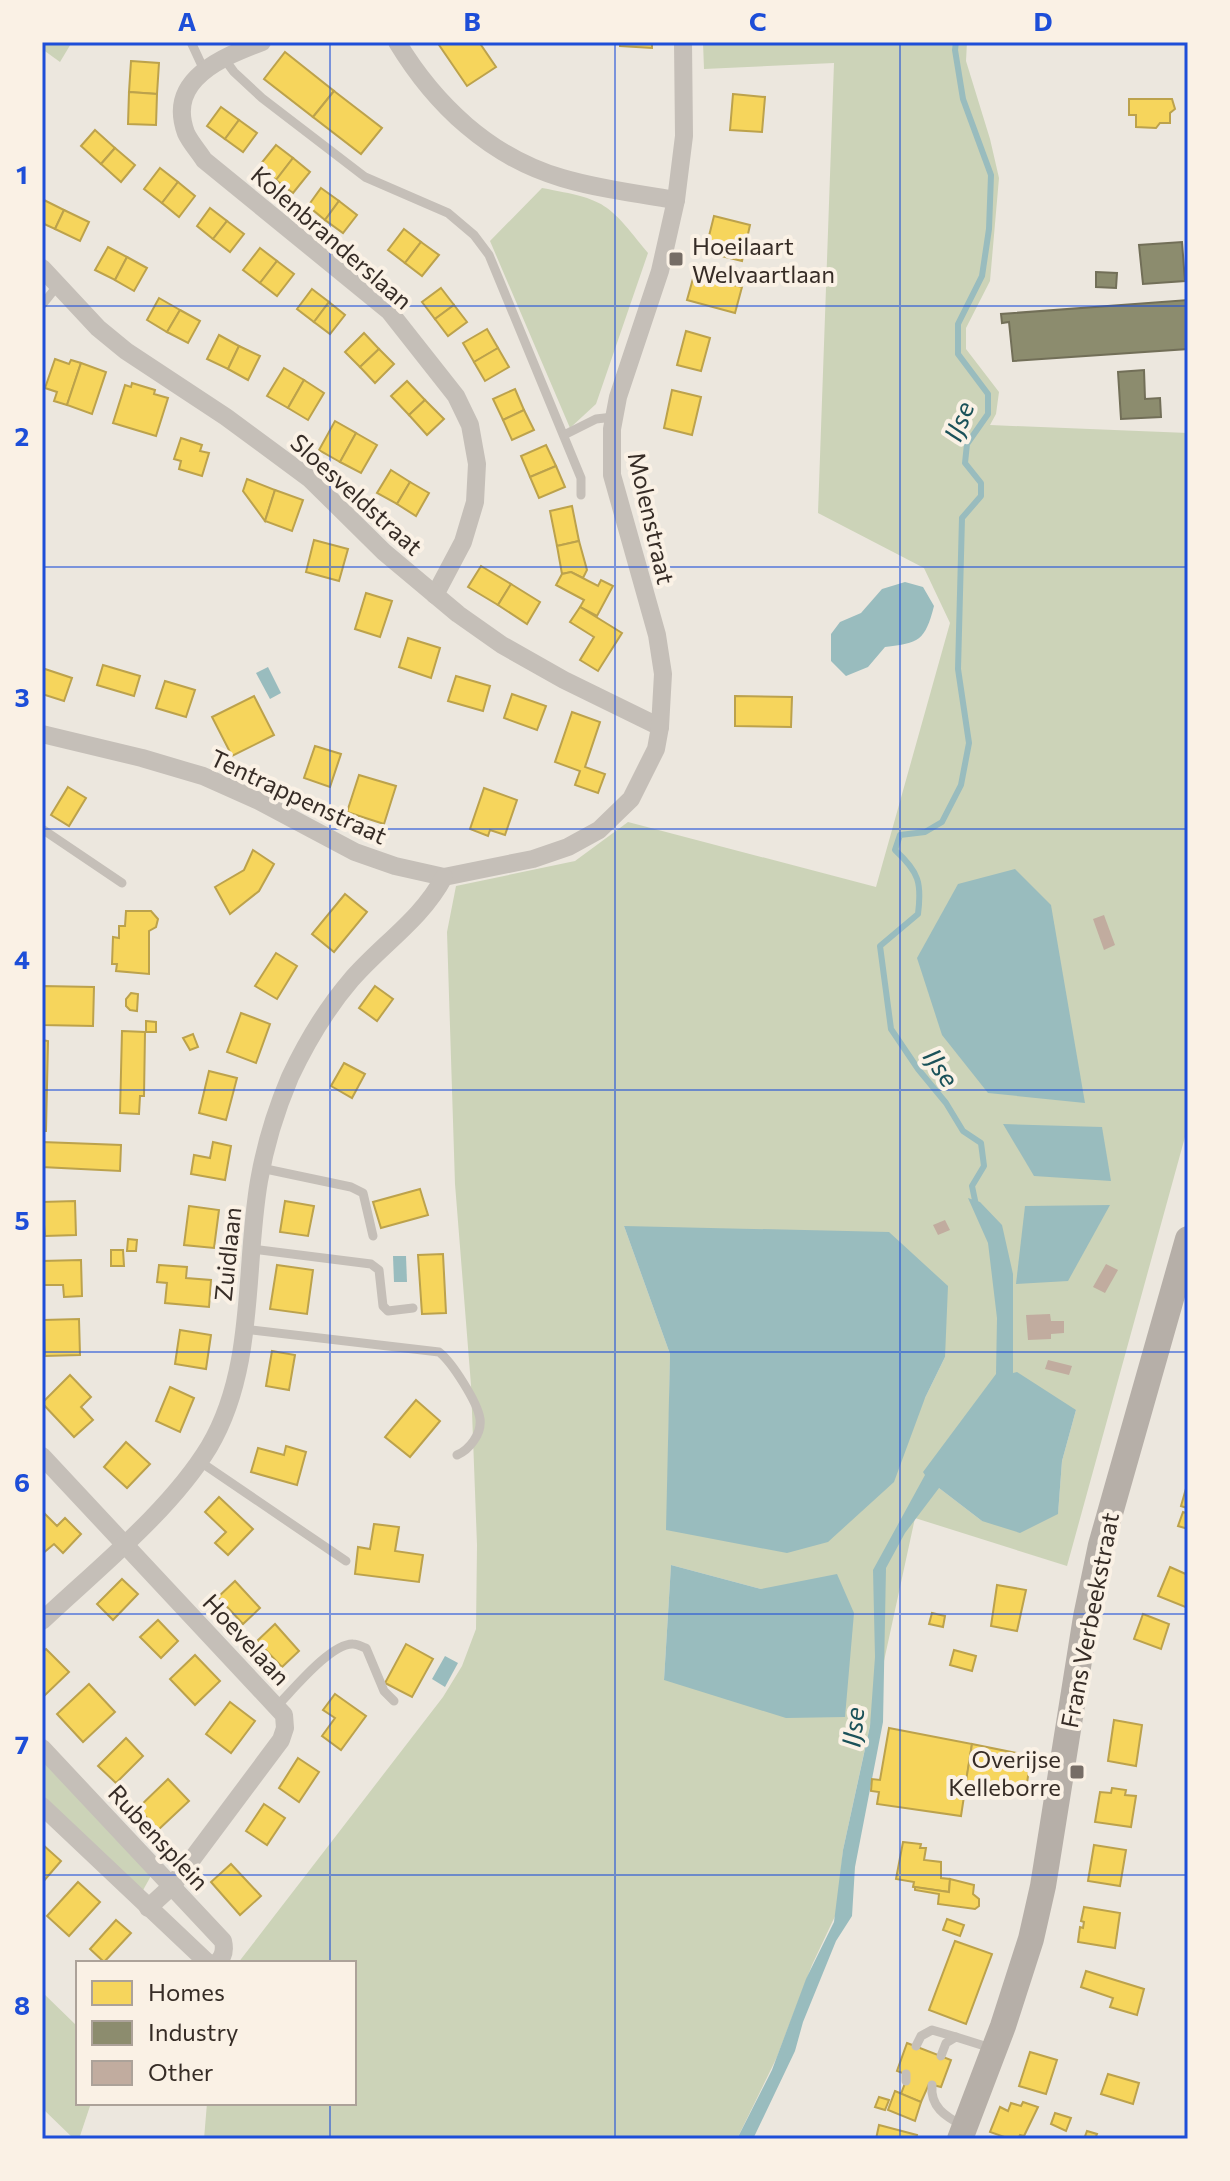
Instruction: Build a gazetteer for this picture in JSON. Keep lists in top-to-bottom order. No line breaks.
{"streets":{"main road":["Frans Verbeekstraat"],"street":["Kolenbranderslaan","Sloesveldstraat","Molenstraat","Tentrappenstraat","Zuidlaan","Hoevelaan","Rubensplein"]},"crossings":[["Kolenbranderslaan","Sloesveldstraat"],["Sloesveldstraat","Molenstraat"],["Molenstraat","Tentrappenstraat"],["Molenstraat","Zuidlaan"],["Tentrappenstraat","Zuidlaan"],["Zuidlaan","Hoevelaan"],["Hoevelaan","Rubensplein"]],"water":["IJse"],"places":{"transit":["Hoeilaart Welvaartlaan","Overijse Kelleborre"]},"legend":["Homes","Industry","Other"],"grid":{"columns":["A","B","C","D"],"rows":["1","2","3","4","5","6","7","8"]}}
